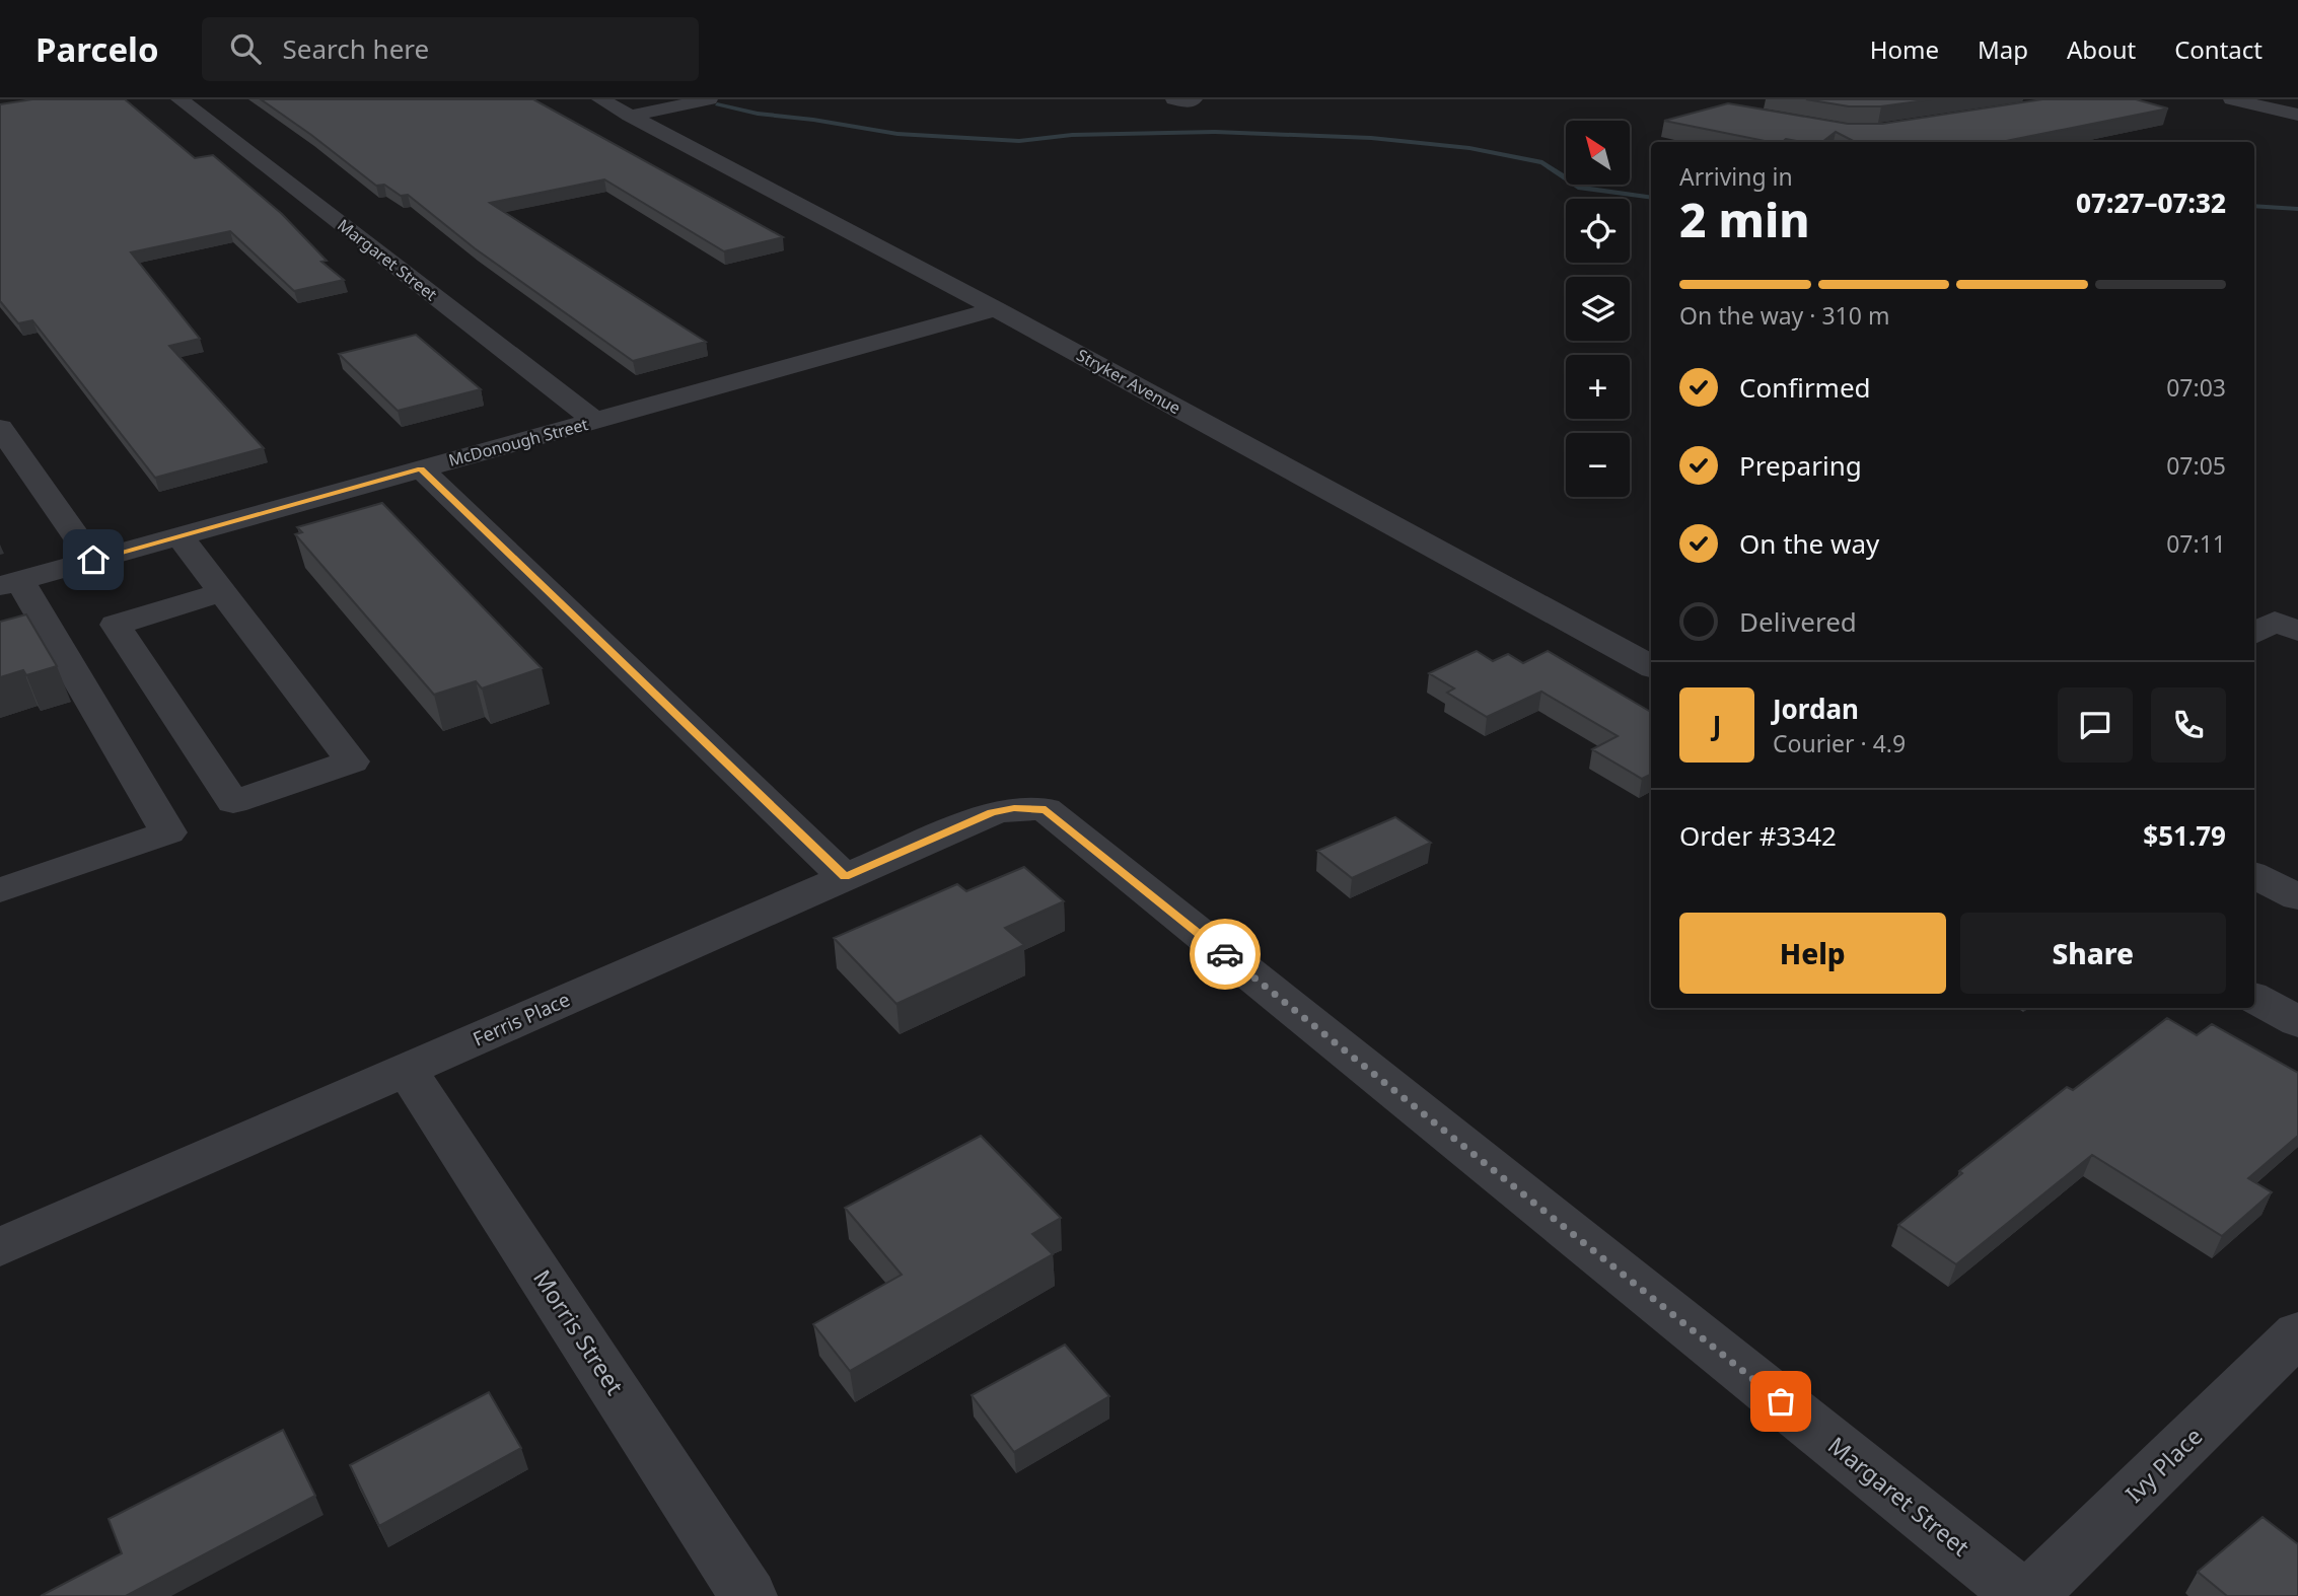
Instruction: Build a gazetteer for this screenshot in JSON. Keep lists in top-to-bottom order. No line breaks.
{"streets":{"street":["Margaret Street","Stryker Avenue","McDonough Street","Ferris Place","Morris Street","Ivy Place"]},"crossings":[["Margaret Street","McDonough Street"],["Margaret Street","Ferris Place"],["Stryker Avenue","McDonough Street"],["Ferris Place","Morris Street"]],"north":"top left","page":{"header":"Parcelo","search":"Search here","nav":["Home","Map","About","Contact"],"map_buttons":["+","−"],"heading":["2 min","Arriving in","07:27–07:32"],"panel":["Jordan","Courier · 4.9","Order #3342","$51.79"],"bar":"On the way · 310 m","list":[["Confirmed","07:03"],["Preparing","07:05"],["On the way","07:11"],"Delivered"],"round":"J","buttons":["Help","Share"]}}
